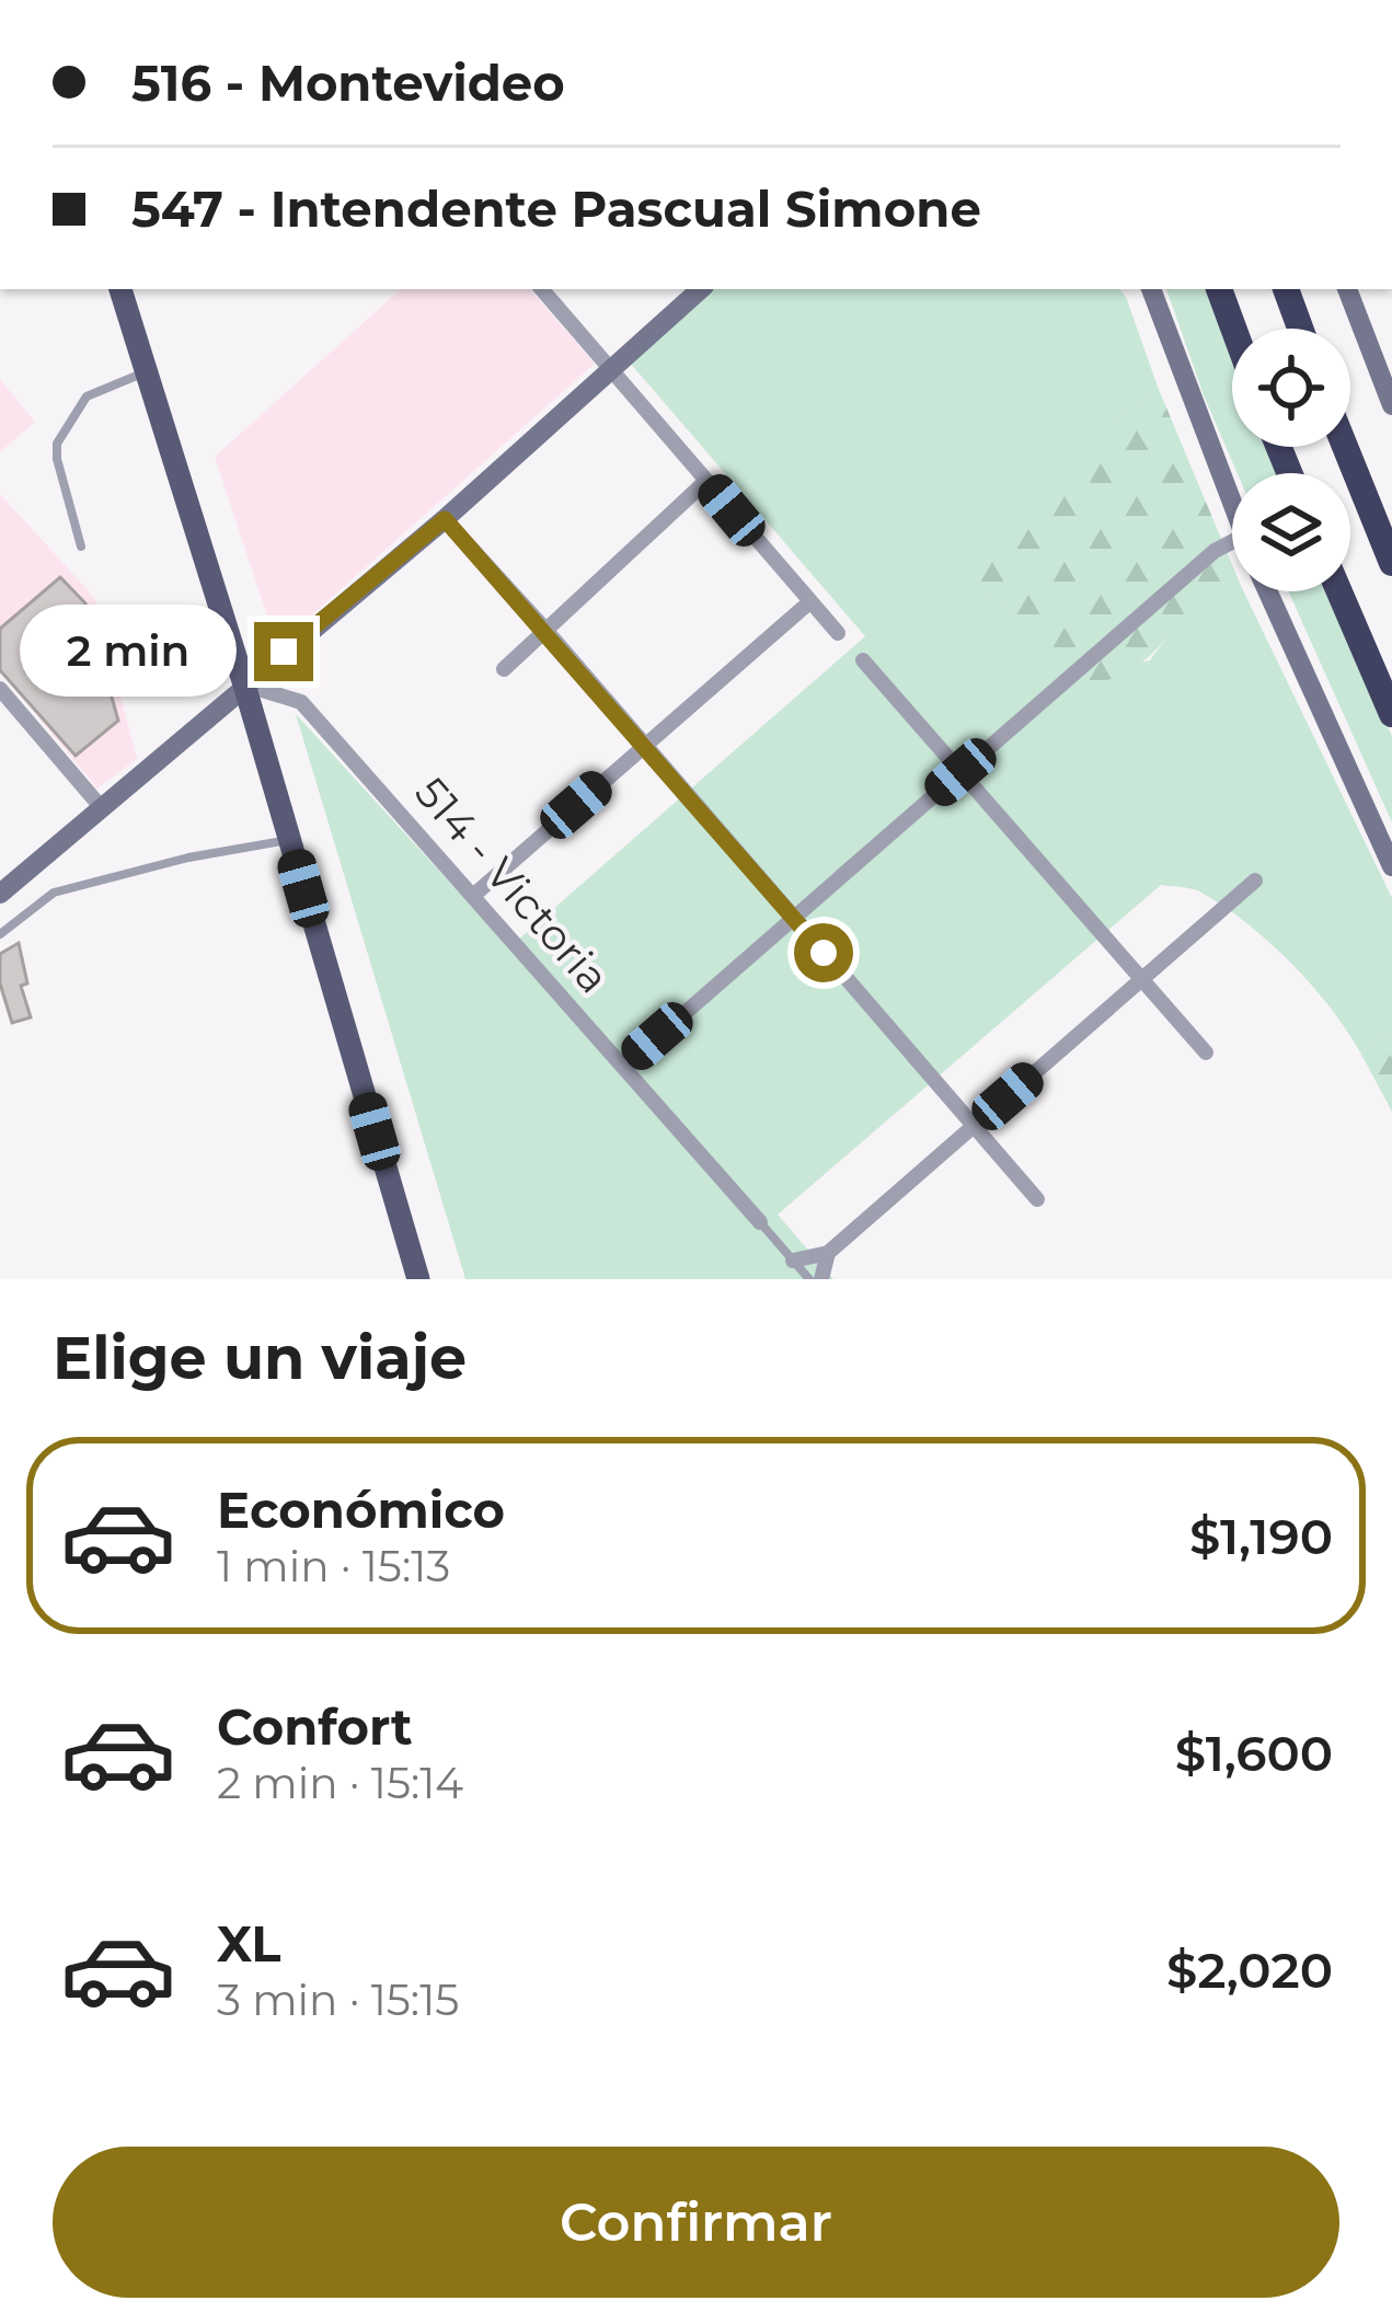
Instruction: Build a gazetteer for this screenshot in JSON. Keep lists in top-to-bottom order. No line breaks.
{"streets":{"street":["514 - Victoria"]},"page":{"banner":["516 - Montevideo","547 - Intendente Pascual Simone"],"bubble":"2 min","heading":"Elige un viaje","list":[{"name":"Económico","note":"1 min · 15:13","value":"$1,190"},{"name":"Confort","note":"2 min · 15:14","value":"$1,600"},{"name":"XL","note":"3 min · 15:15","value":"$2,020"}],"buttons":"Confirmar"}}
